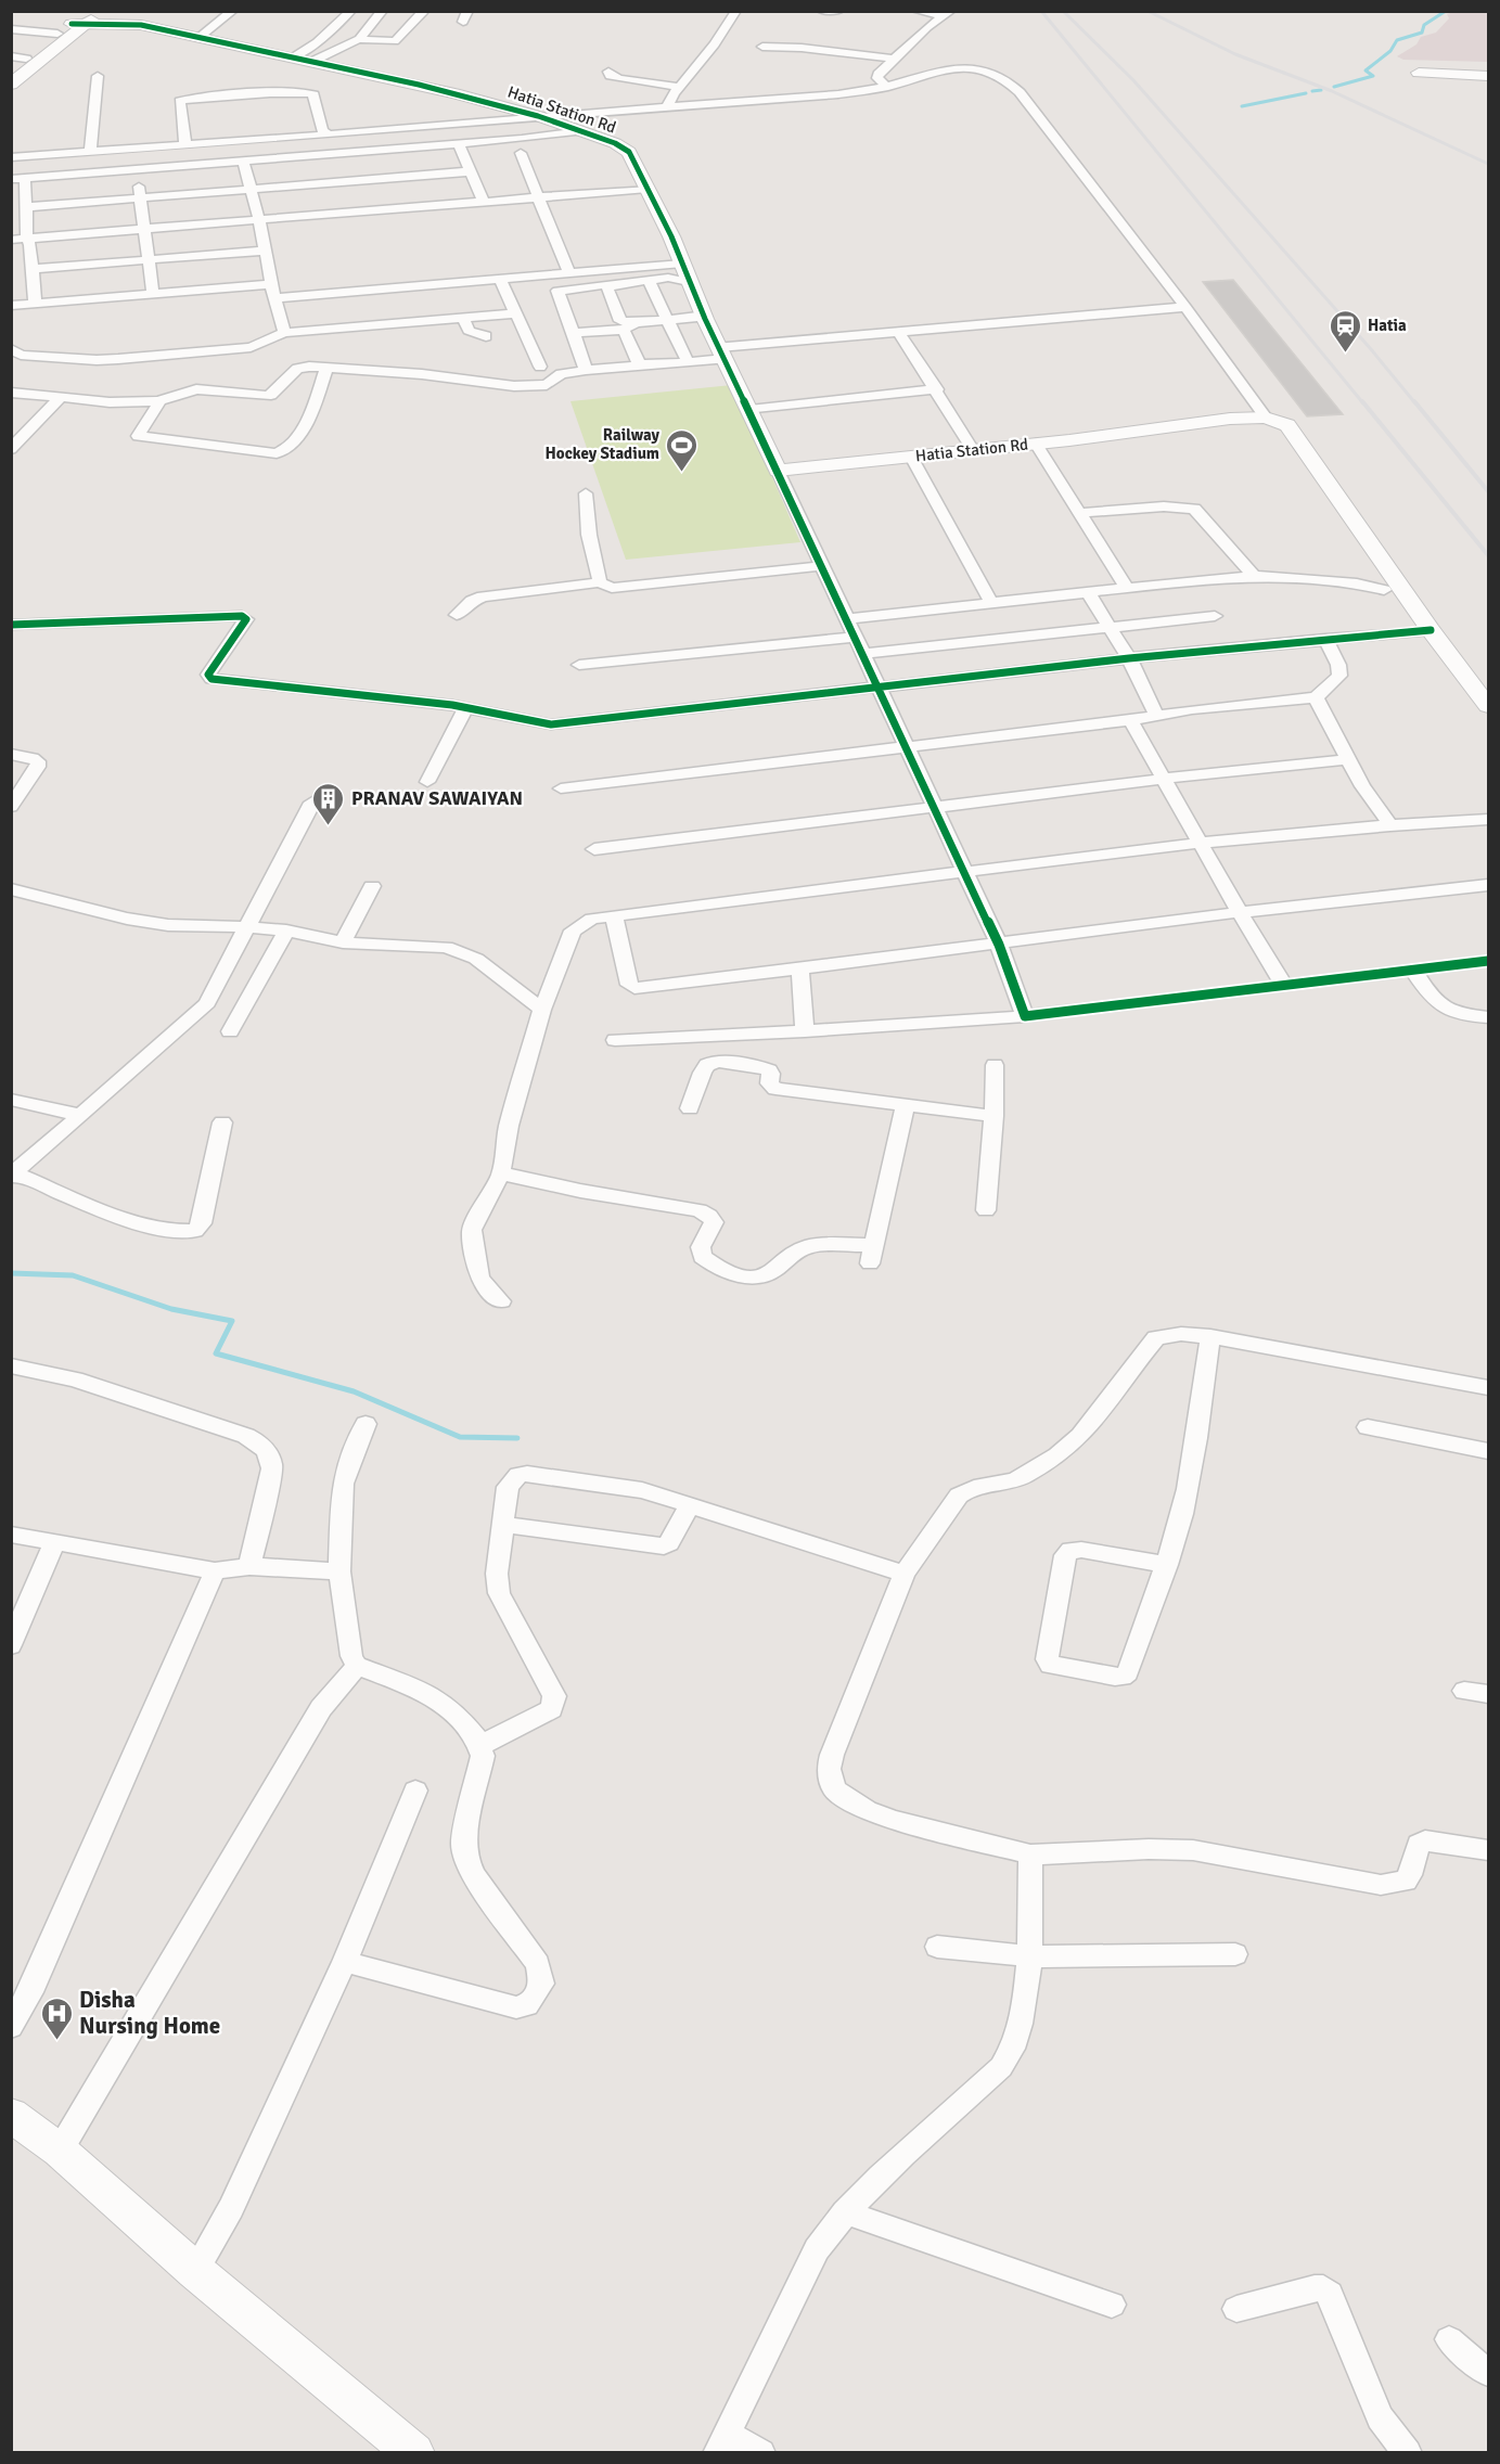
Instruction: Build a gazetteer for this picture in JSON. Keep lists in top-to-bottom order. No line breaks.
{"streets":{"street":["Hatia Station Rd"]},"places":{"station":["Hatia"],"sports":["Railway Hockey Stadium"],"building":["PRANAV SAWAIYAN"],"hospital":["Disha Nursing Home"]}}
